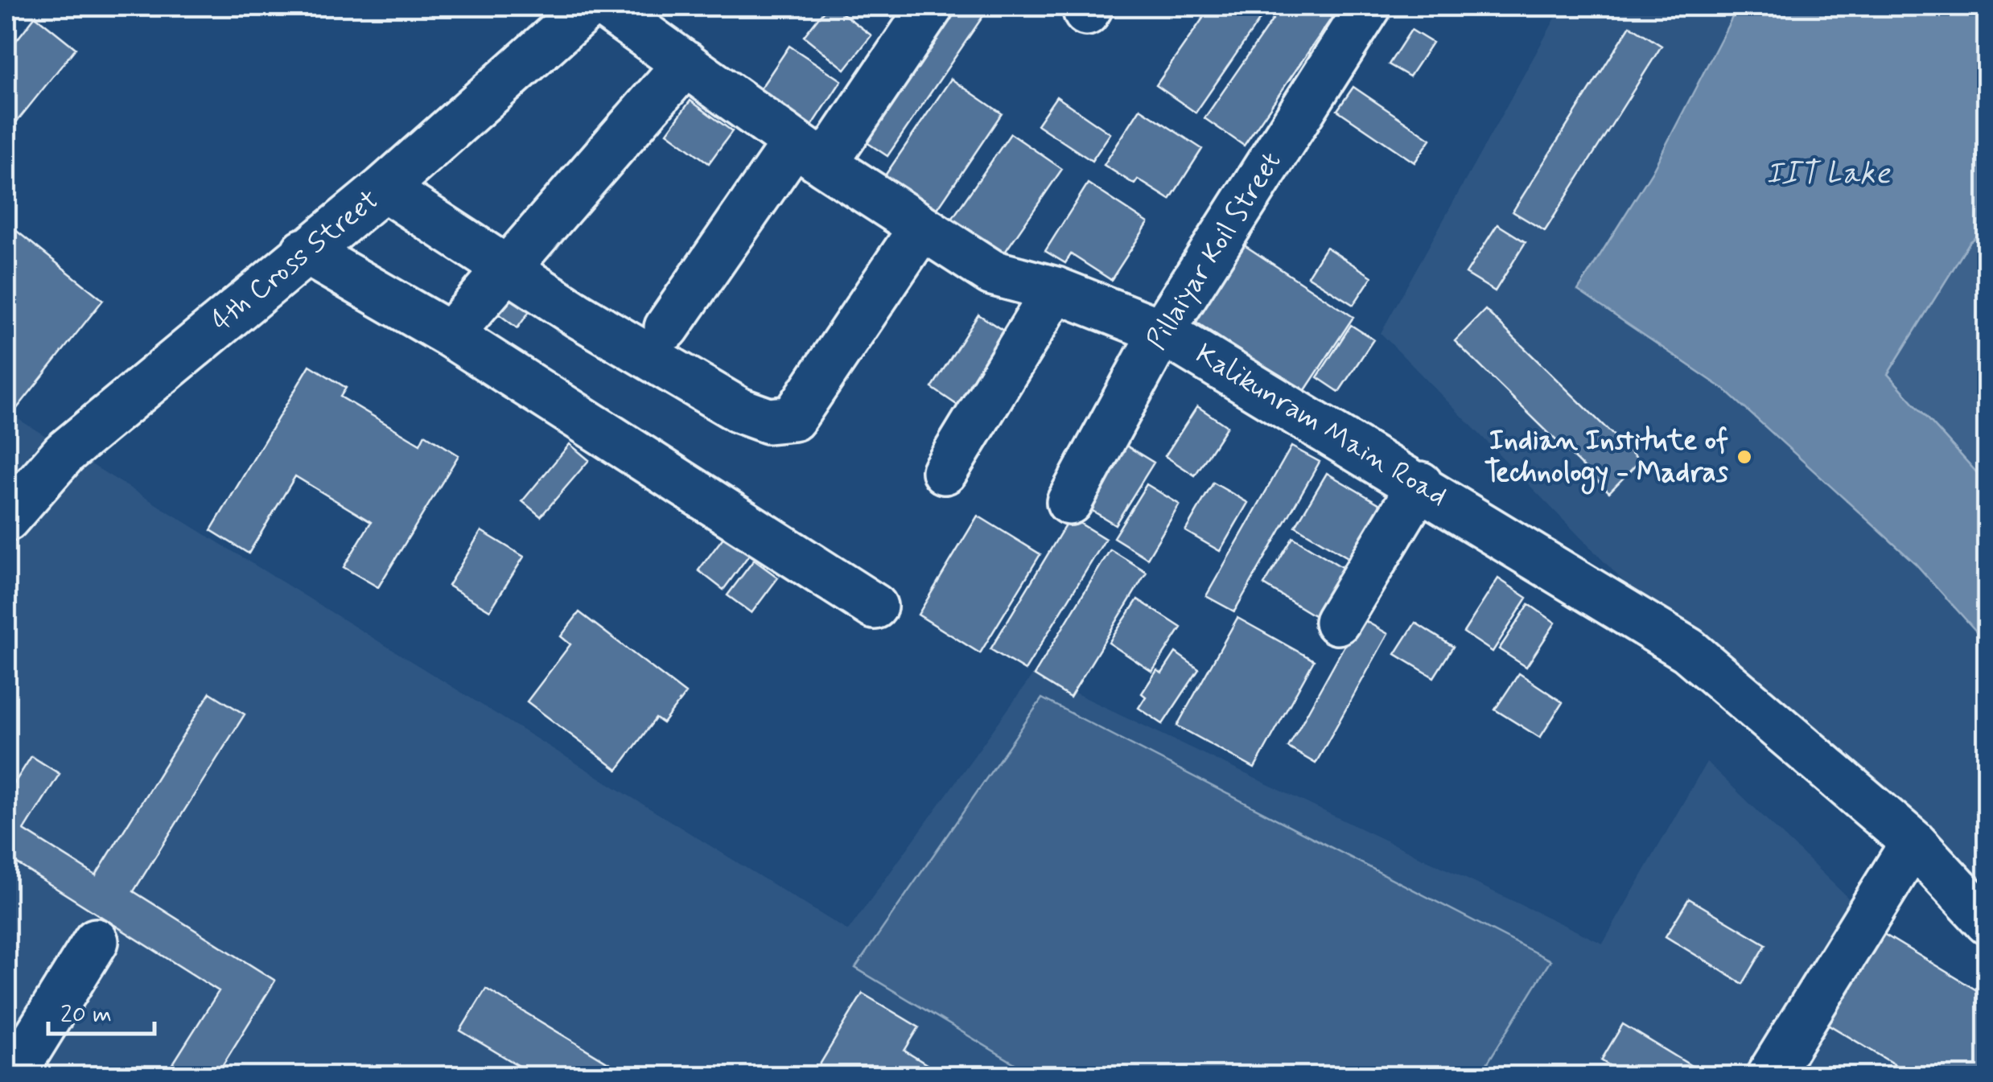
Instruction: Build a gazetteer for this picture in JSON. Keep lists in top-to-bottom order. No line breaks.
{"streets":{"street":["Pillaiyar Koil Street","4th Cross Street","Kalikunram Main Road"]},"crossings":[["Pillaiyar Koil Street","Kalikunram Main Road"]],"water":["IIT Lake"],"places":["Indian Institute of Technology - Madras"],"scale_bar":"20 m"}
